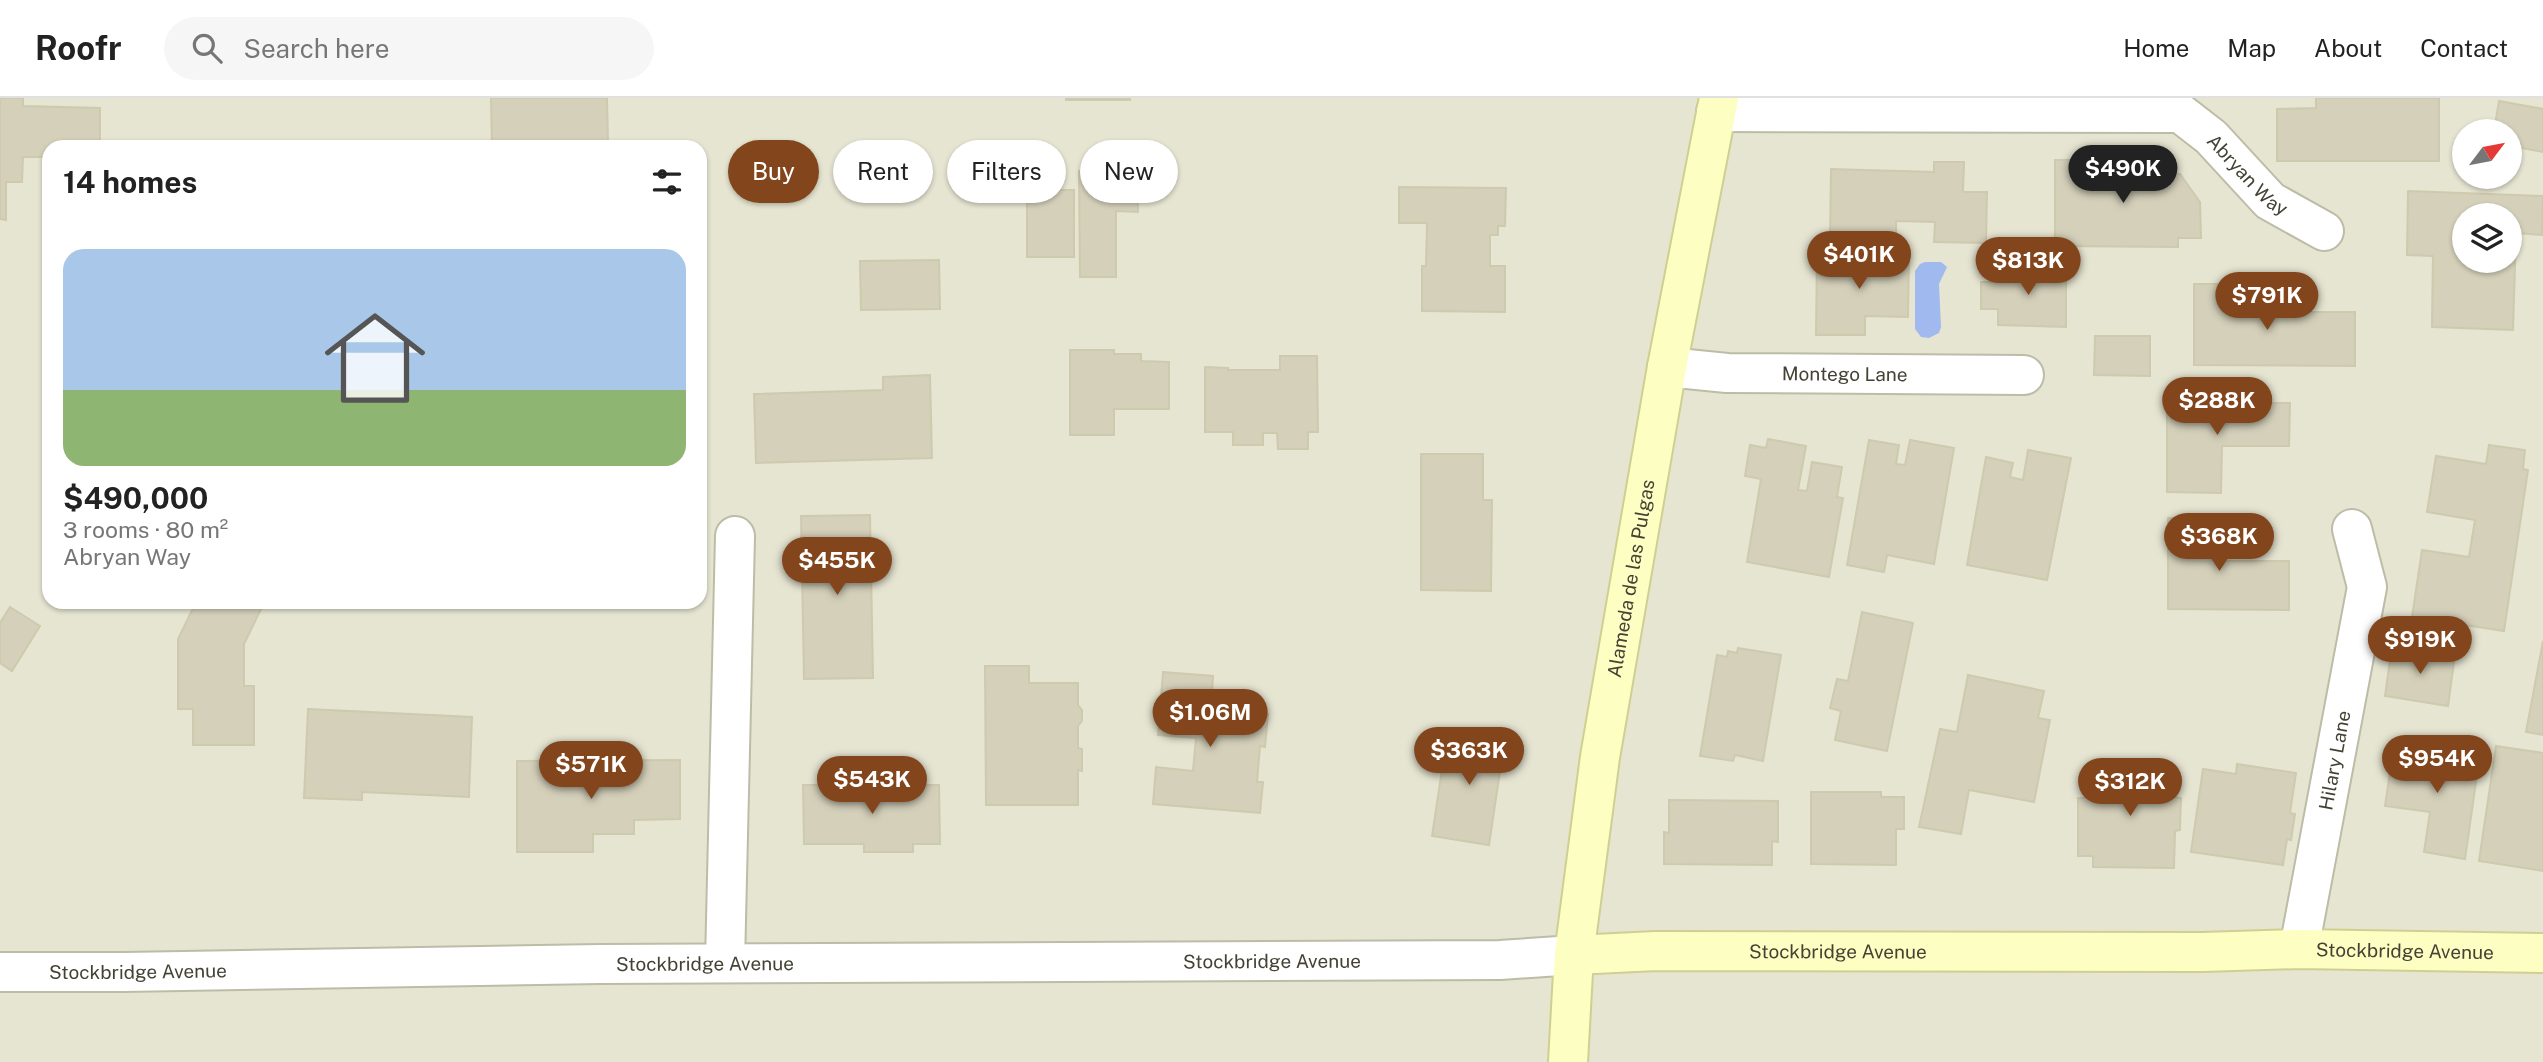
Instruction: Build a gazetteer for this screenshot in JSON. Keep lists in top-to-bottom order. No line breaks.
{"streets":{"street":["Abryan Way","Montego Lane","Alameda de las Pulgas","Hilary Lane","Stockbridge Avenue"]},"crossings":[["Abryan Way","Alameda de las Pulgas"],["Montego Lane","Alameda de las Pulgas"],["Alameda de las Pulgas","Stockbridge Avenue"],["Hilary Lane","Stockbridge Avenue"]],"north":"top right","page":{"header":"Roofr","search":"Search here","nav":["Home","Map","About","Contact"],"chip":["Buy","Rent","Filters","New"],"heading":"14 homes","price":["$490K","$401K","$813K","$791K","$288K","$368K","$455K","$919K","$1.06M","$363K","$954K","$571K","$543K","$312K"],"list":[{"name":"$490,000","note":"3 rooms · 80 m² · Abryan Way"}]}}
